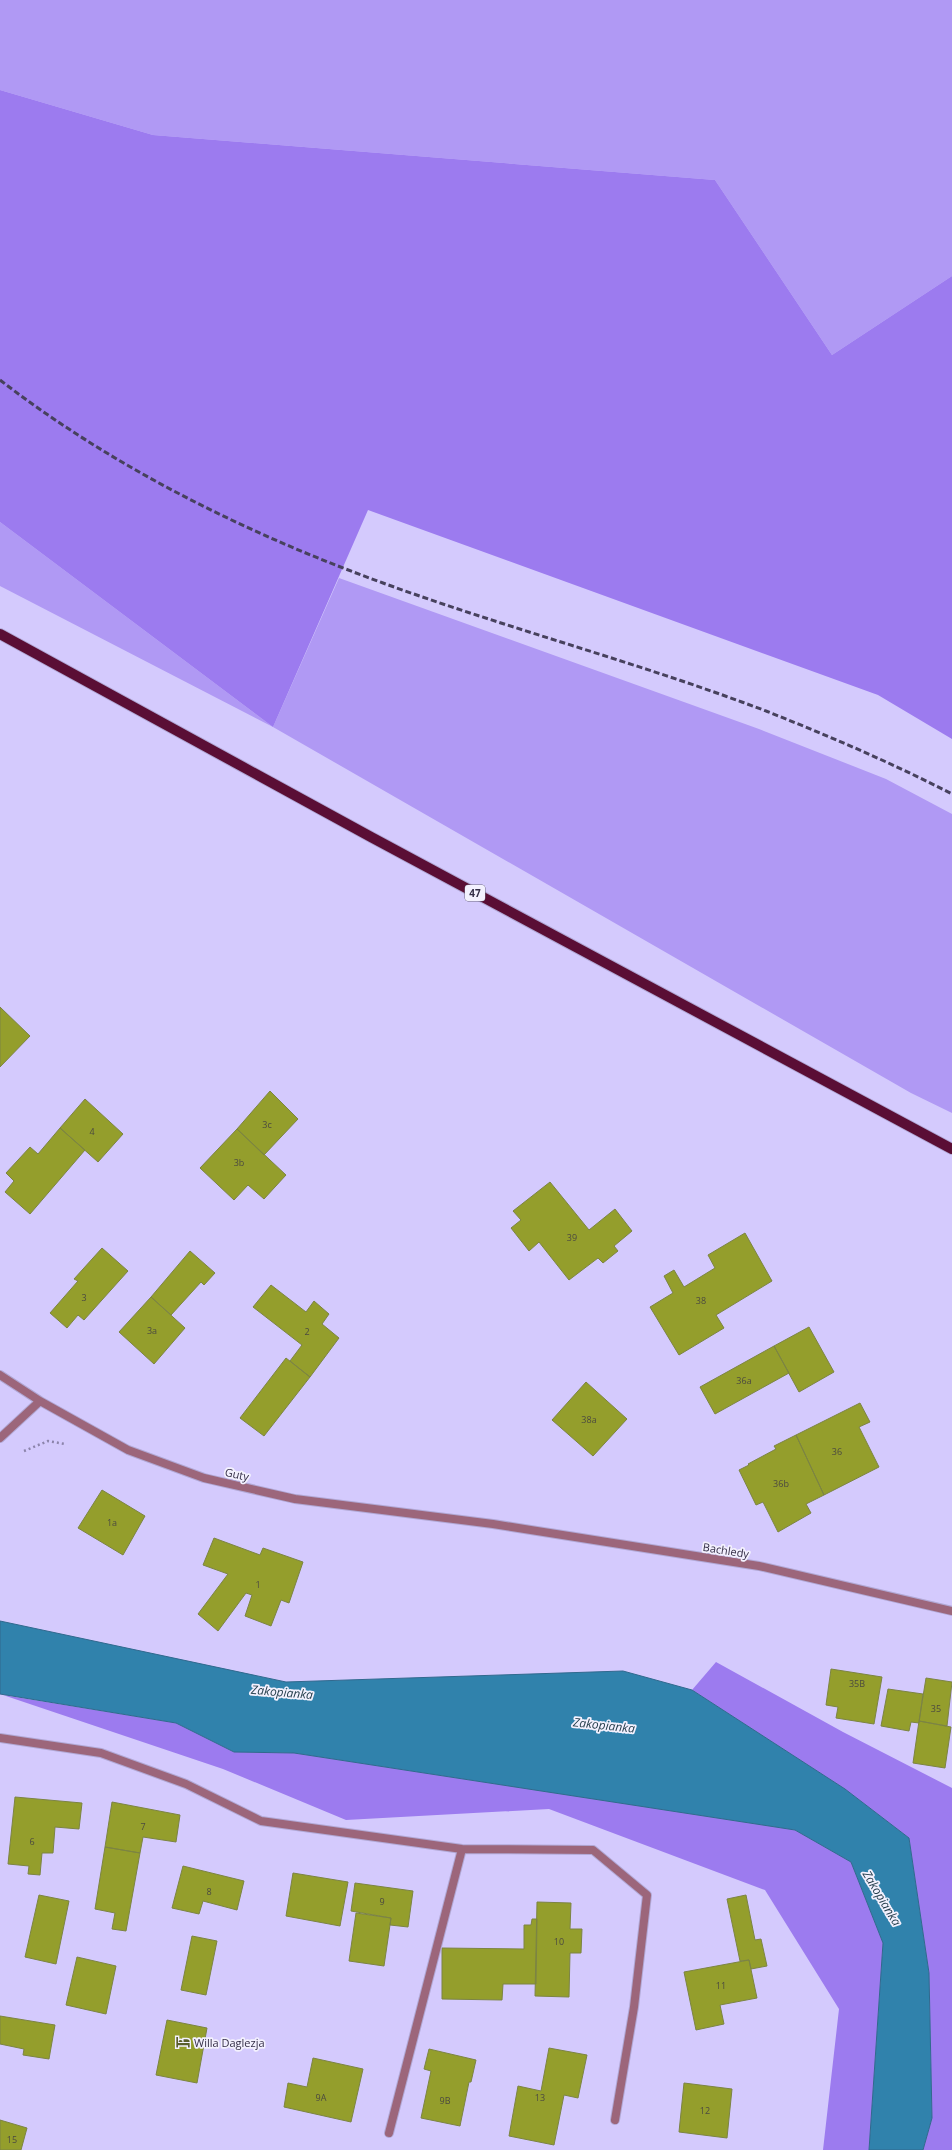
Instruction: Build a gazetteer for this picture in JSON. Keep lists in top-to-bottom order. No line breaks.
{"streets":{"main road":["47"],"street":["Guty","Bachledy"]},"crossings":[["Guty","Bachledy"]],"water":["Zakopianka"],"places":{"hotel":["Willa Daglezja"]},"house_numbers":["3c","4","3b","39","3","38","3a","2","36a","38a","36","36b","1a","1","35B","35","7","6","8","9","10","11","9A","13","9B","12","15"]}
